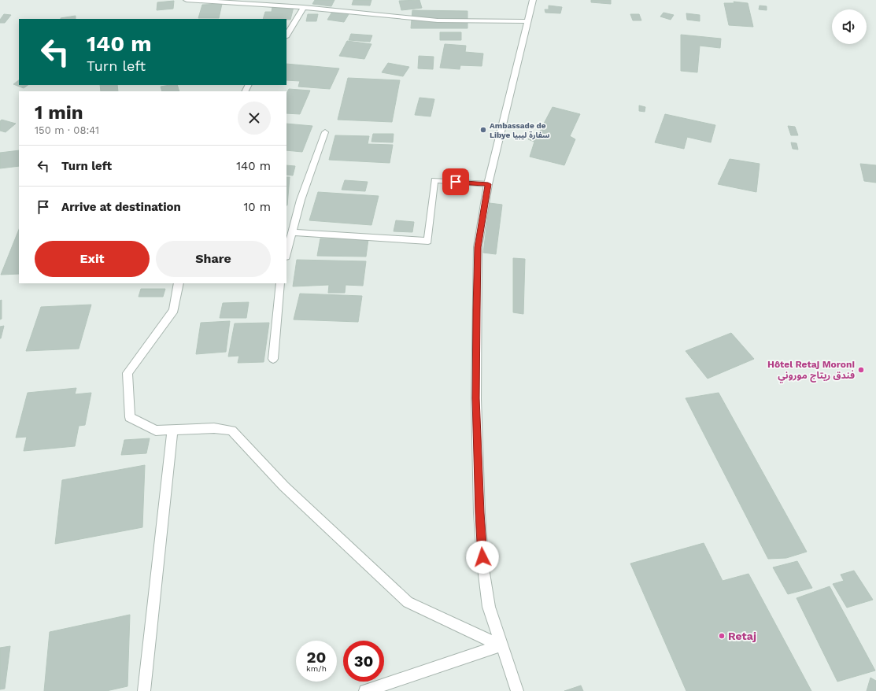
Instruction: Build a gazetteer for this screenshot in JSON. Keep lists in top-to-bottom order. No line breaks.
{"places":["Ambassade de Libye سفارة ليبيا","Hôtel Retaj Moroni فندق ريتاج موروني","Retaj"],"page":{"turn":["140 m","Turn left"],"heading":["1 min","150 m · 08:41"],"list":[{"name":"Turn left","value":"140 m"},{"name":"Arrive at destination","value":"10 m"}],"buttons":["Exit","Share"],"speed":"20 km/h","limit":"30"}}
